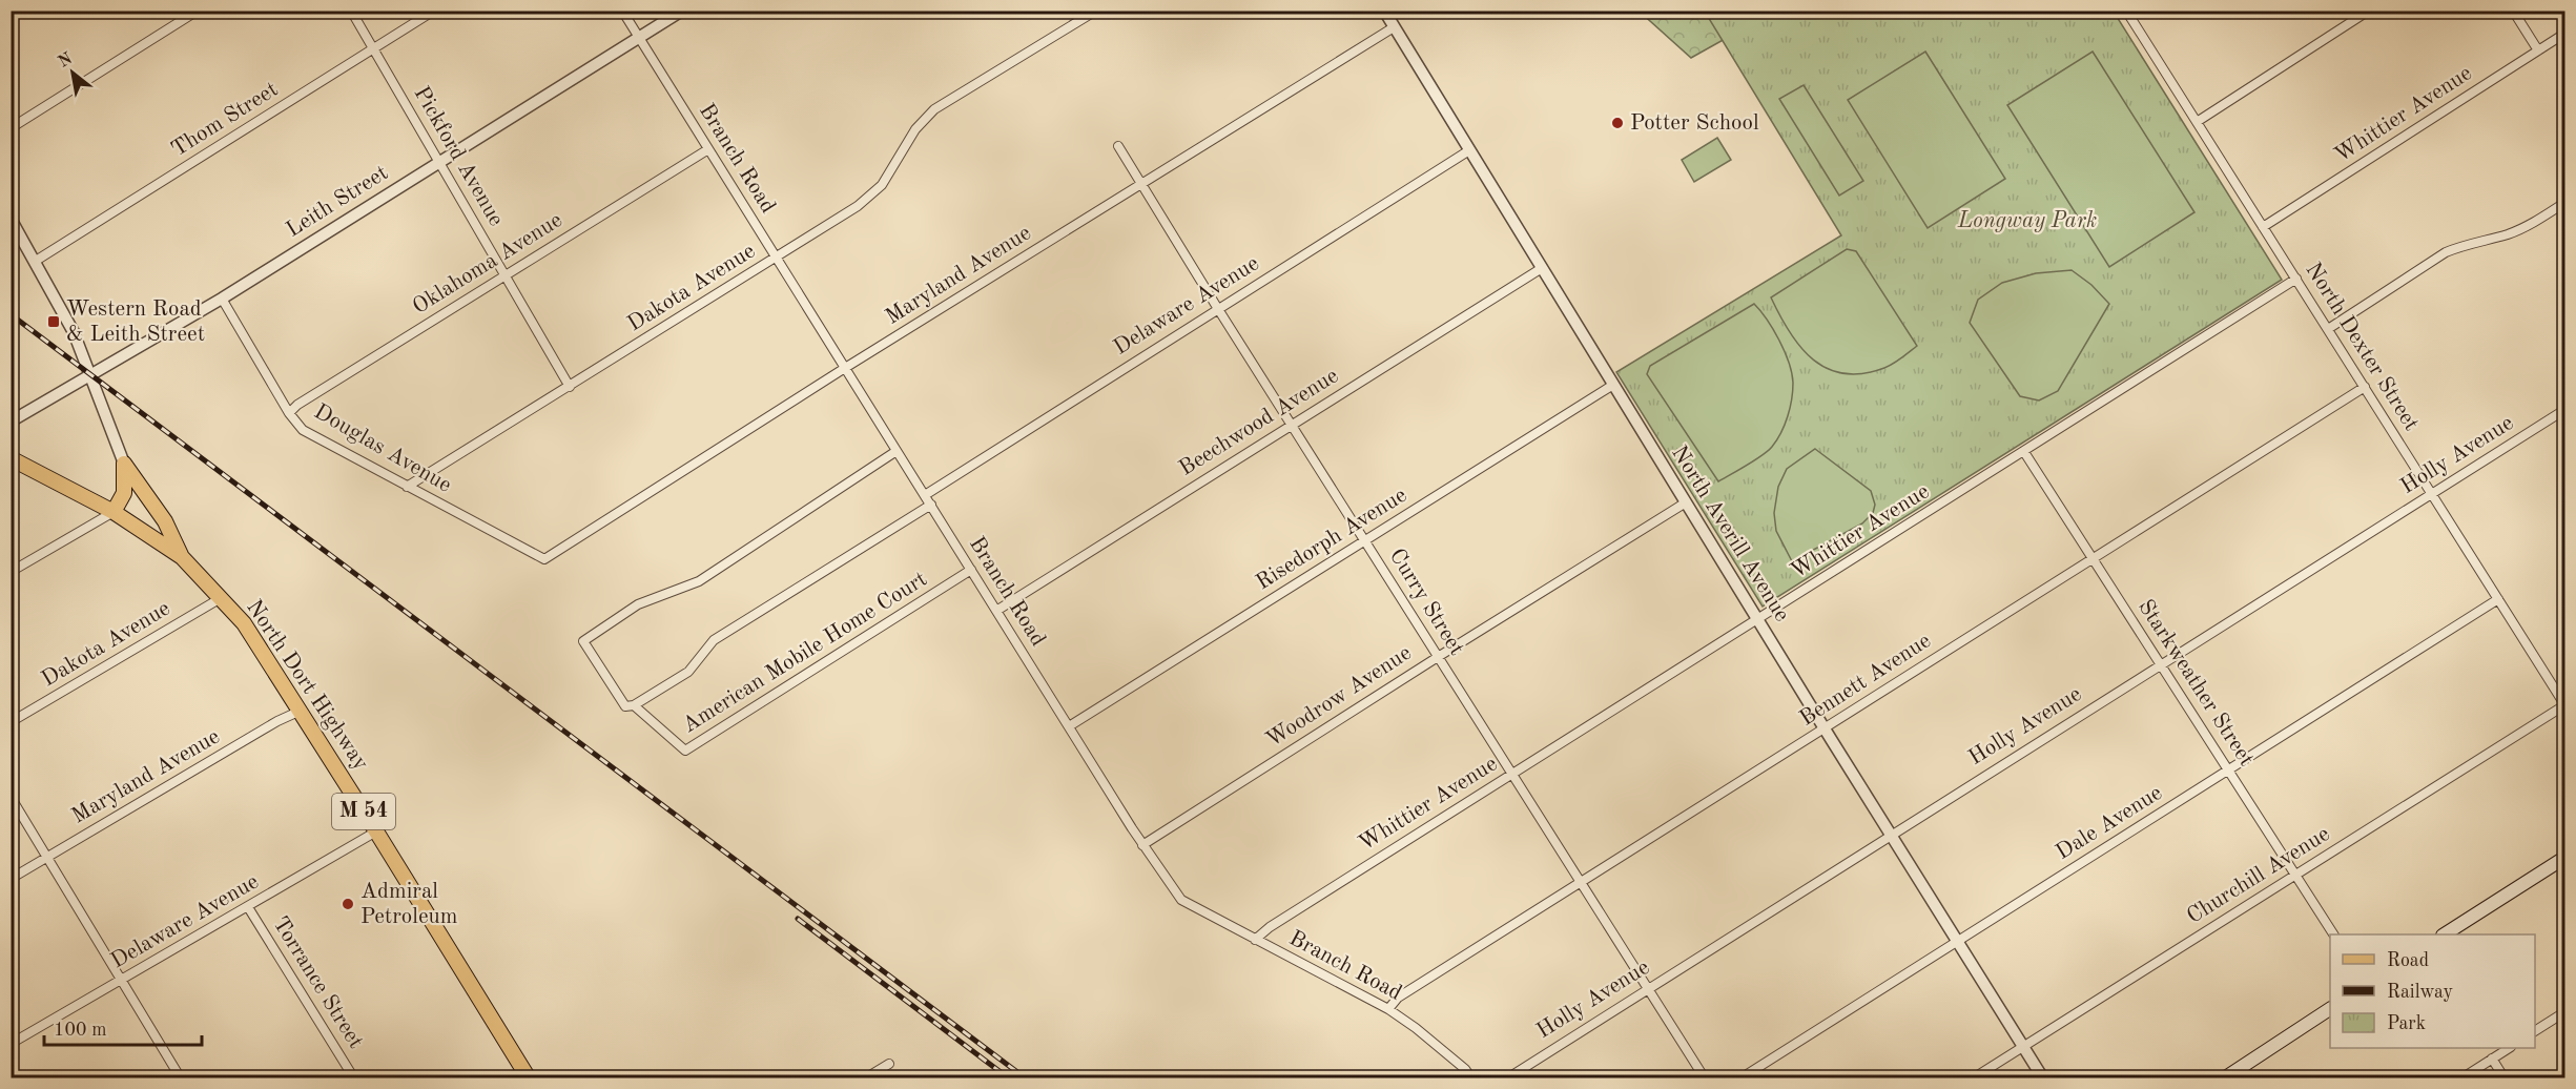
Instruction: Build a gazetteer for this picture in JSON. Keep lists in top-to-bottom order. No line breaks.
{"streets":{"main road":["North Dort Highway","M 54"],"street":["Whittier Avenue","Thom Street","Pickford Avenue","Branch Road","Leith Street","Oklahoma Avenue","Maryland Avenue","Dakota Avenue","Delaware Avenue","North Dexter Street","Beechwood Avenue","Douglas Avenue","Holly Avenue","North Averill Avenue","Risedorph Avenue","Curry Street","American Mobile Home Court","Bennett Avenue","Starkweather Street","Woodrow Avenue","Dale Avenue","Churchill Avenue","Torrance Street"]},"crossings":[["Whittier Avenue","Branch Road"],["Whittier Avenue","North Dexter Street"],["Whittier Avenue","North Averill Avenue"],["Whittier Avenue","Curry Street"],["Whittier Avenue","Starkweather Street"],["Thom Street","Pickford Avenue"],["Pickford Avenue","Leith Street"],["Pickford Avenue","Oklahoma Avenue"],["Pickford Avenue","Dakota Avenue"],["Branch Road","Leith Street"],["Branch Road","Oklahoma Avenue"],["Branch Road","Maryland Avenue"],["Branch Road","Dakota Avenue"],["Branch Road","Delaware Avenue"],["Branch Road","Beechwood Avenue"],["Branch Road","Risedorph Avenue"],["Branch Road","American Mobile Home Court"],["Branch Road","Bennett Avenue"],["Branch Road","Woodrow Avenue"],["Leith Street","Douglas Avenue"],["Oklahoma Avenue","Douglas Avenue"],["Maryland Avenue","Douglas Avenue"],["Maryland Avenue","North Averill Avenue"],["Maryland Avenue","Curry Street"],["Maryland Avenue","North Dort Highway"],["Dakota Avenue","Douglas Avenue"],["Dakota Avenue","North Dort Highway"],["Delaware Avenue","North Averill Avenue"],["Delaware Avenue","Curry Street"],["Delaware Avenue","North Dort Highway"],["Delaware Avenue","Torrance Street"],["North Dexter Street","Holly Avenue"],["North Dexter Street","Bennett Avenue"],["North Dexter Street","Dale Avenue"],["North Dexter Street","Churchill Avenue"],["Beechwood Avenue","North Averill Avenue"],["Beechwood Avenue","Curry Street"],["Holly Avenue","North Averill Avenue"],["Holly Avenue","Curry Street"],["Holly Avenue","Starkweather Street"],["North Averill Avenue","Risedorph Avenue"],["North Averill Avenue","Bennett Avenue"],["North Averill Avenue","Woodrow Avenue"],["North Averill Avenue","Dale Avenue"],["North Averill Avenue","Churchill Avenue"],["Risedorph Avenue","Curry Street"],["Curry Street","Bennett Avenue"],["Curry Street","Woodrow Avenue"],["Bennett Avenue","Starkweather Street"],["Starkweather Street","Dale Avenue"],["Starkweather Street","Churchill Avenue"]],"parks":["Longway Park"],"places":{"other":["Potter School","Admiral Petroleum"],"transit":["Western Road & Leith Street"]},"legend":["Road","Railway","Park"],"scale_bar":"100 m","north":"top left"}
